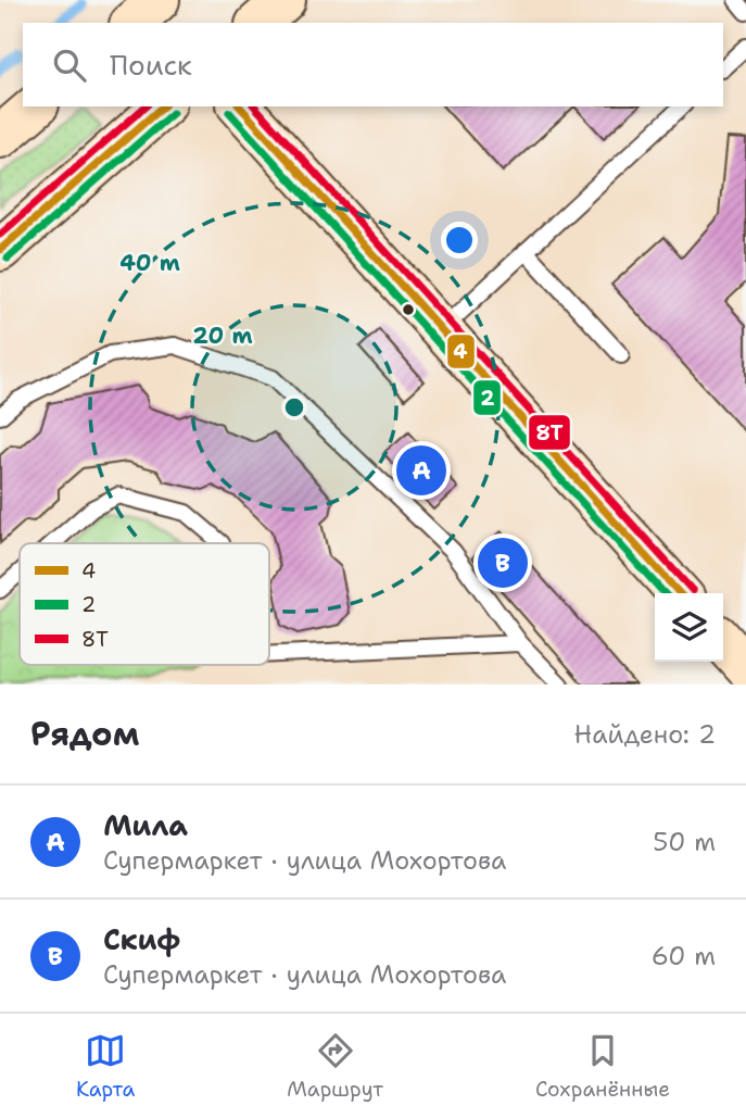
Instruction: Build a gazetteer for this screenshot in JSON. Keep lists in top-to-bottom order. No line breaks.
{"lines":["transit line 4","transit line 8Т","transit line 2"],"legend":["4","2","8Т"],"page":{"search":"Поиск","pins":["A","B"],"heading":["Рядом","Найдено: 2"],"list":[{"mark":"A","name":"Мила","note":"Супермаркет · улица Мохортова","value":"50 m"},{"mark":"B","name":"Скиф","note":"Супермаркет · улица Мохортова","value":"60 m"}],"nav":["Карта","Маршрут","Сохранённые"]},"rings":["40 m","20 m"]}
